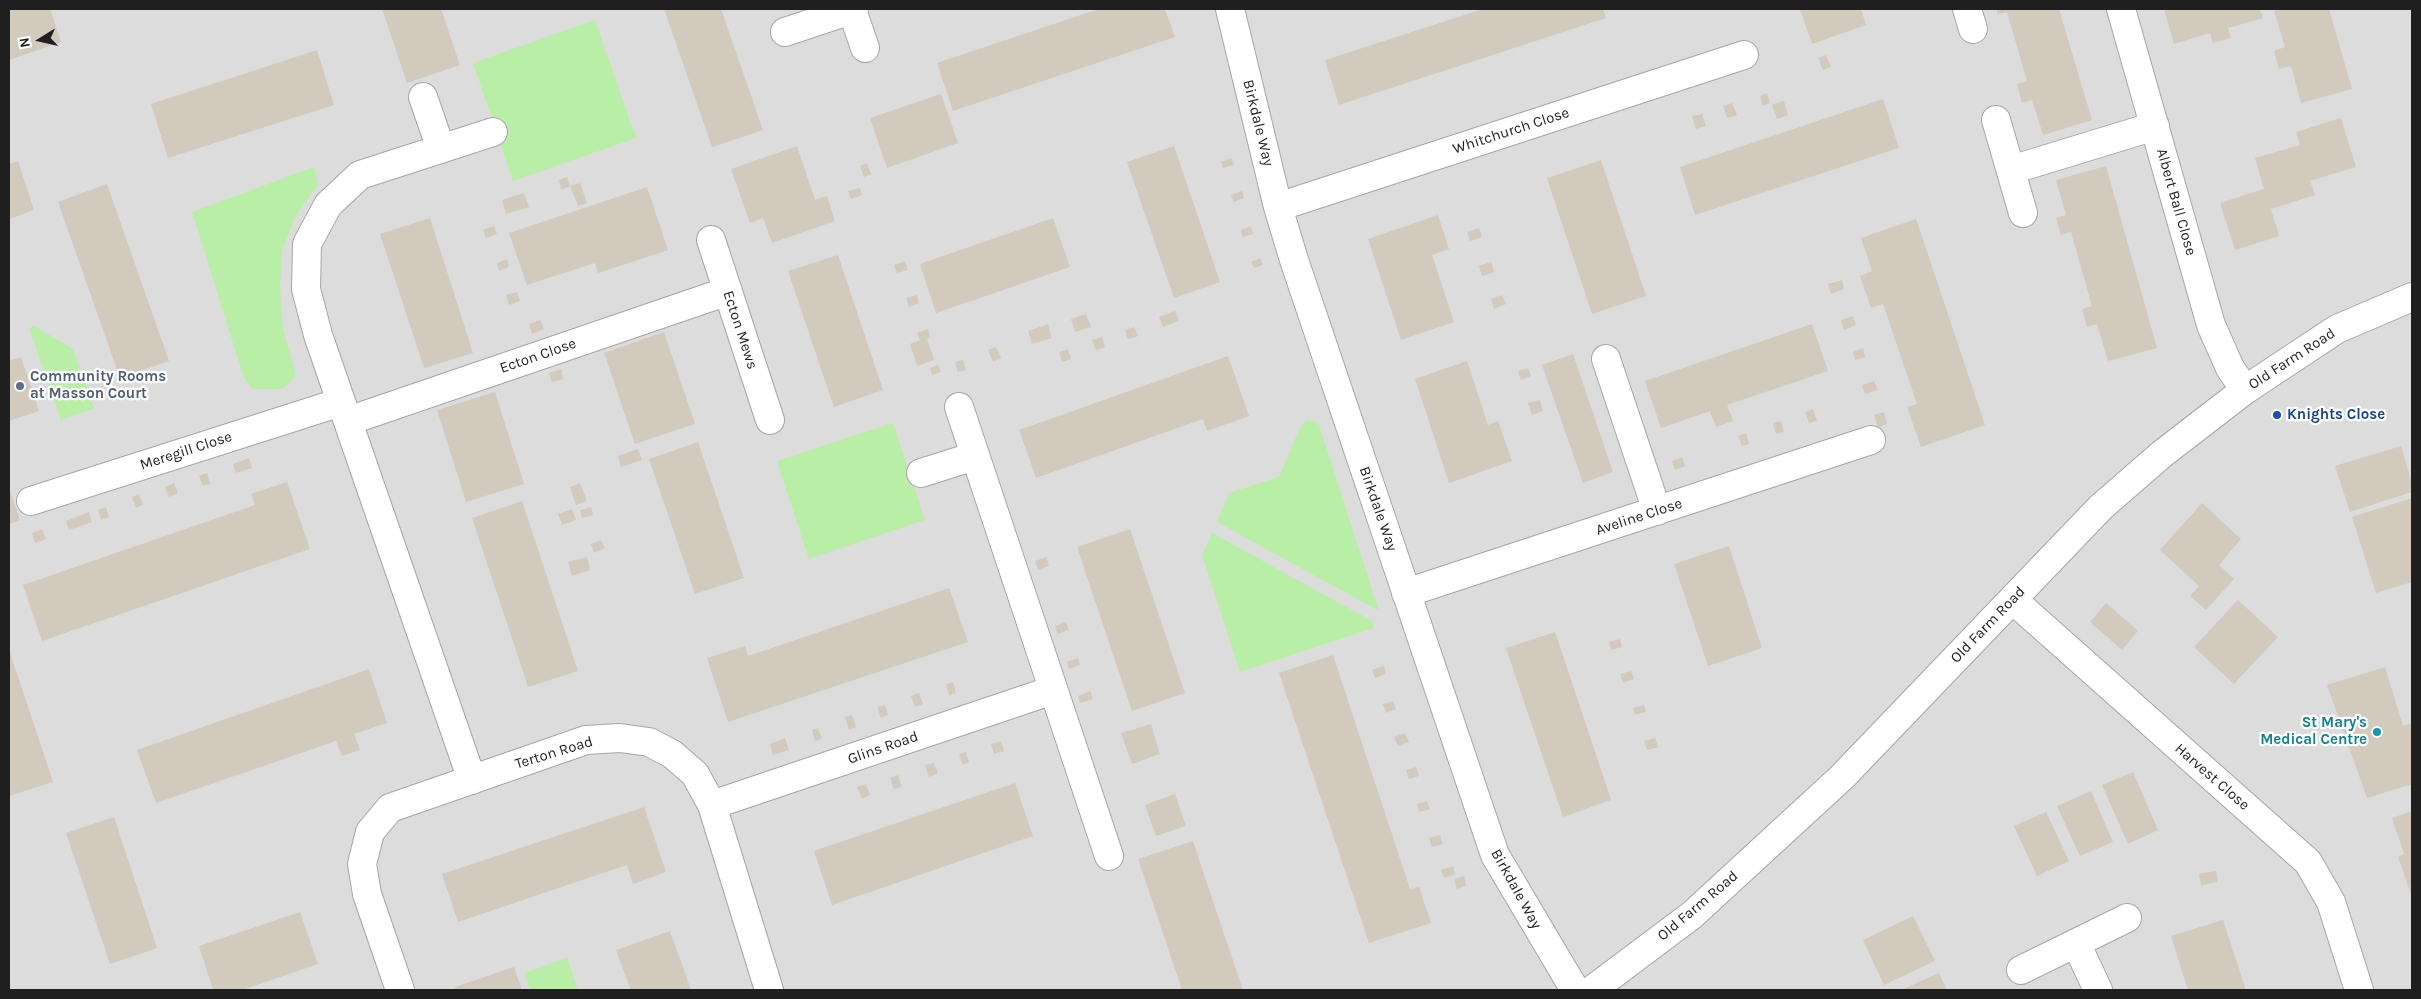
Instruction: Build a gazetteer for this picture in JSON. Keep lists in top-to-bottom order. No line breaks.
{"streets":{"street":["Birkdale Way","Whitchurch Close","Albert Ball Close","Ecton Mews","Ecton Close","Old Farm Road","Meregill Close","Aveline Close","Glins Road","Terton Road","Harvest Close"]},"crossings":[["Birkdale Way","Whitchurch Close"],["Birkdale Way","Aveline Close"],["Albert Ball Close","Old Farm Road"],["Ecton Mews","Ecton Close"],["Ecton Close","Meregill Close"],["Old Farm Road","Harvest Close"],["Glins Road","Terton Road"]],"places":["Community Rooms at Masson Court","Knights Close","St Mary's Medical Centre"],"north":"left"}
